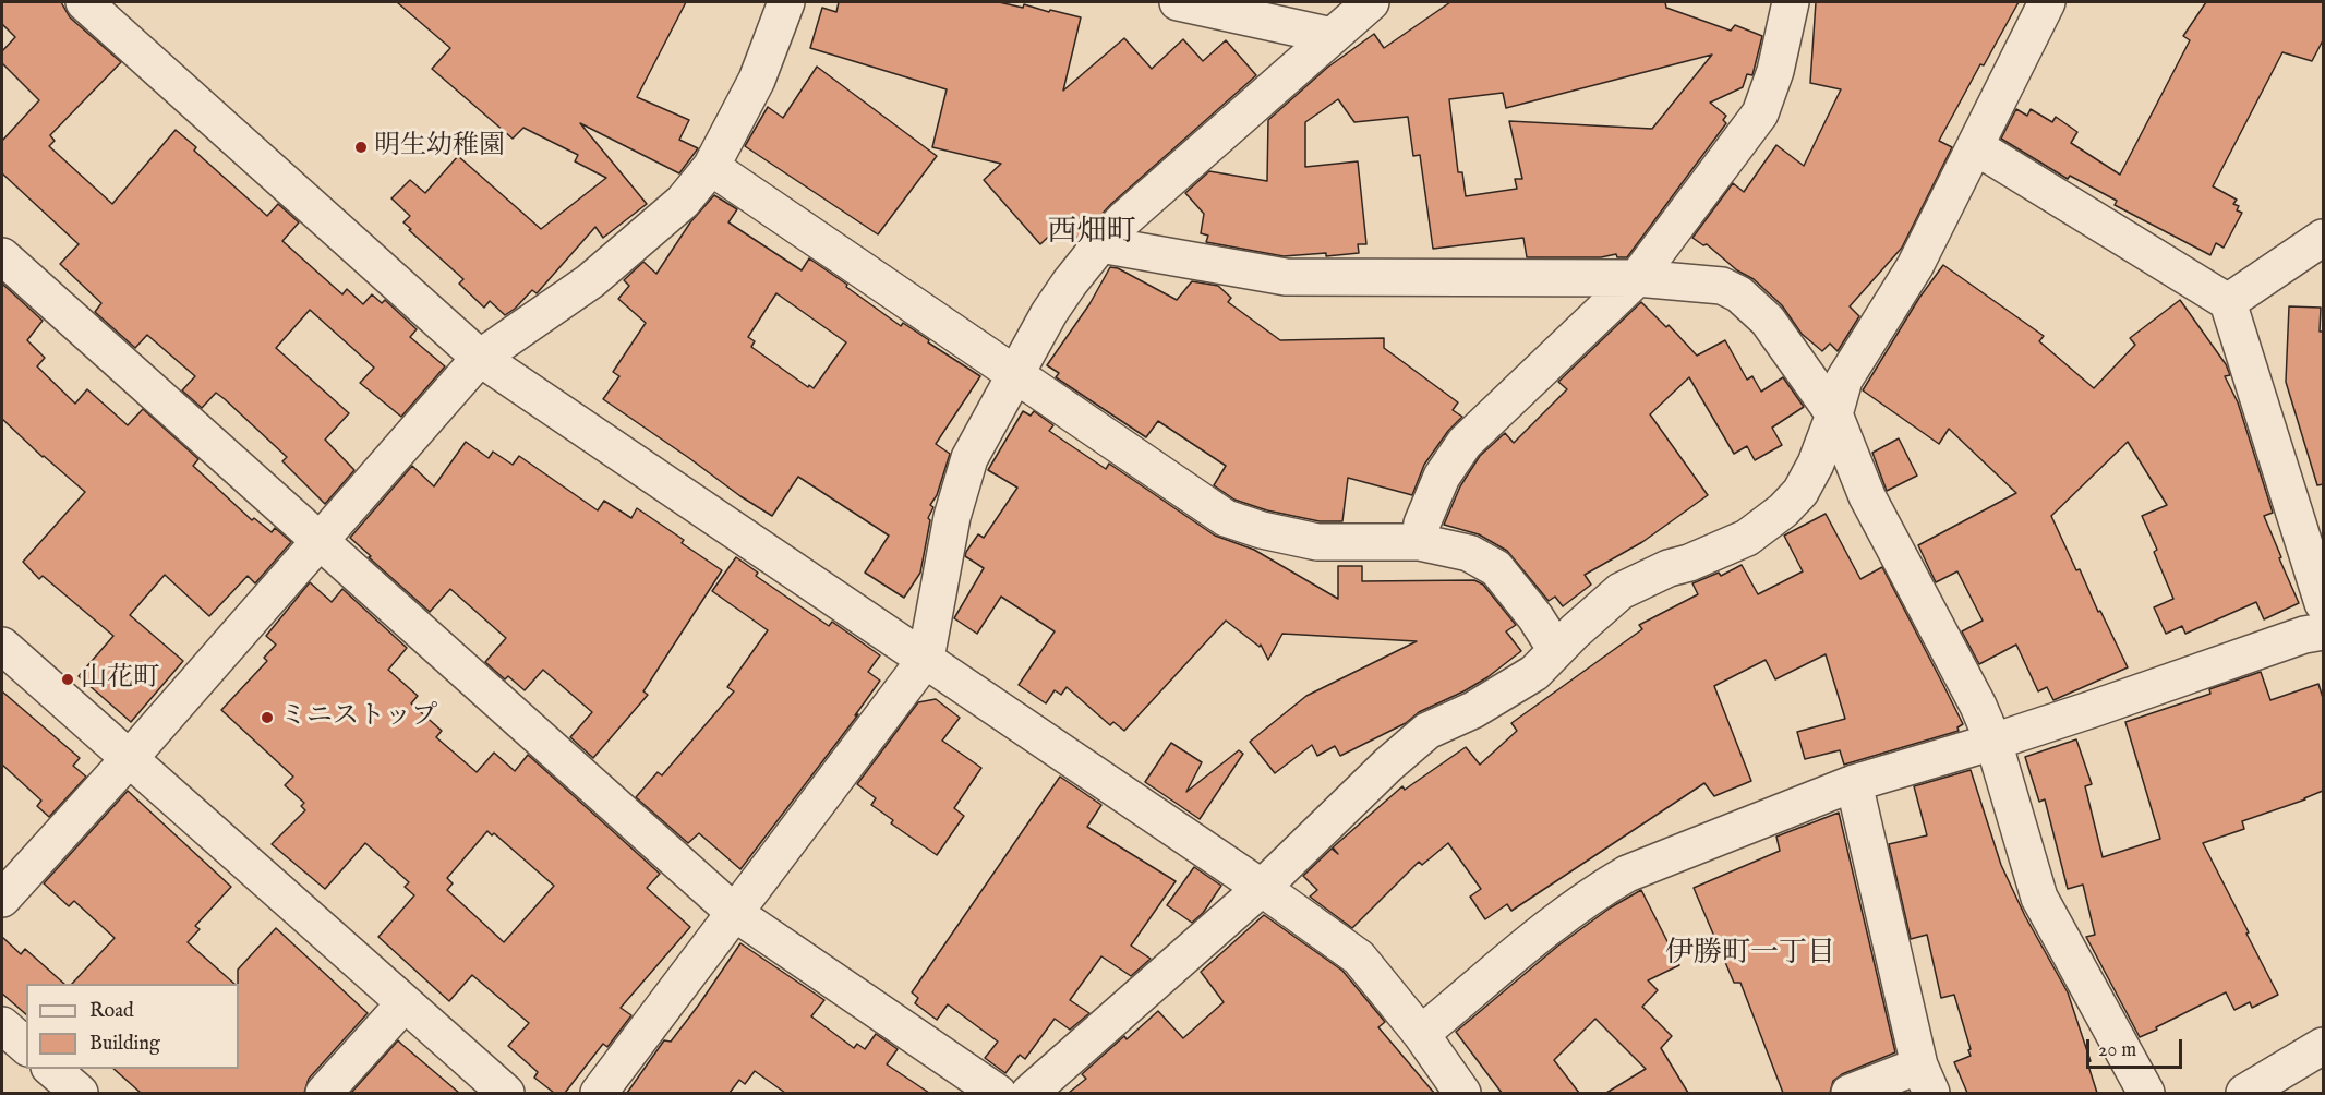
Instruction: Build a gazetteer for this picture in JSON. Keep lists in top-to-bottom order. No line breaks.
{"districts":["西畑町","伊勝町一丁目"],"places":["明生幼稚園","山花町","ミニストップ"],"legend":["Road","Building"],"scale_bar":"20 m"}
